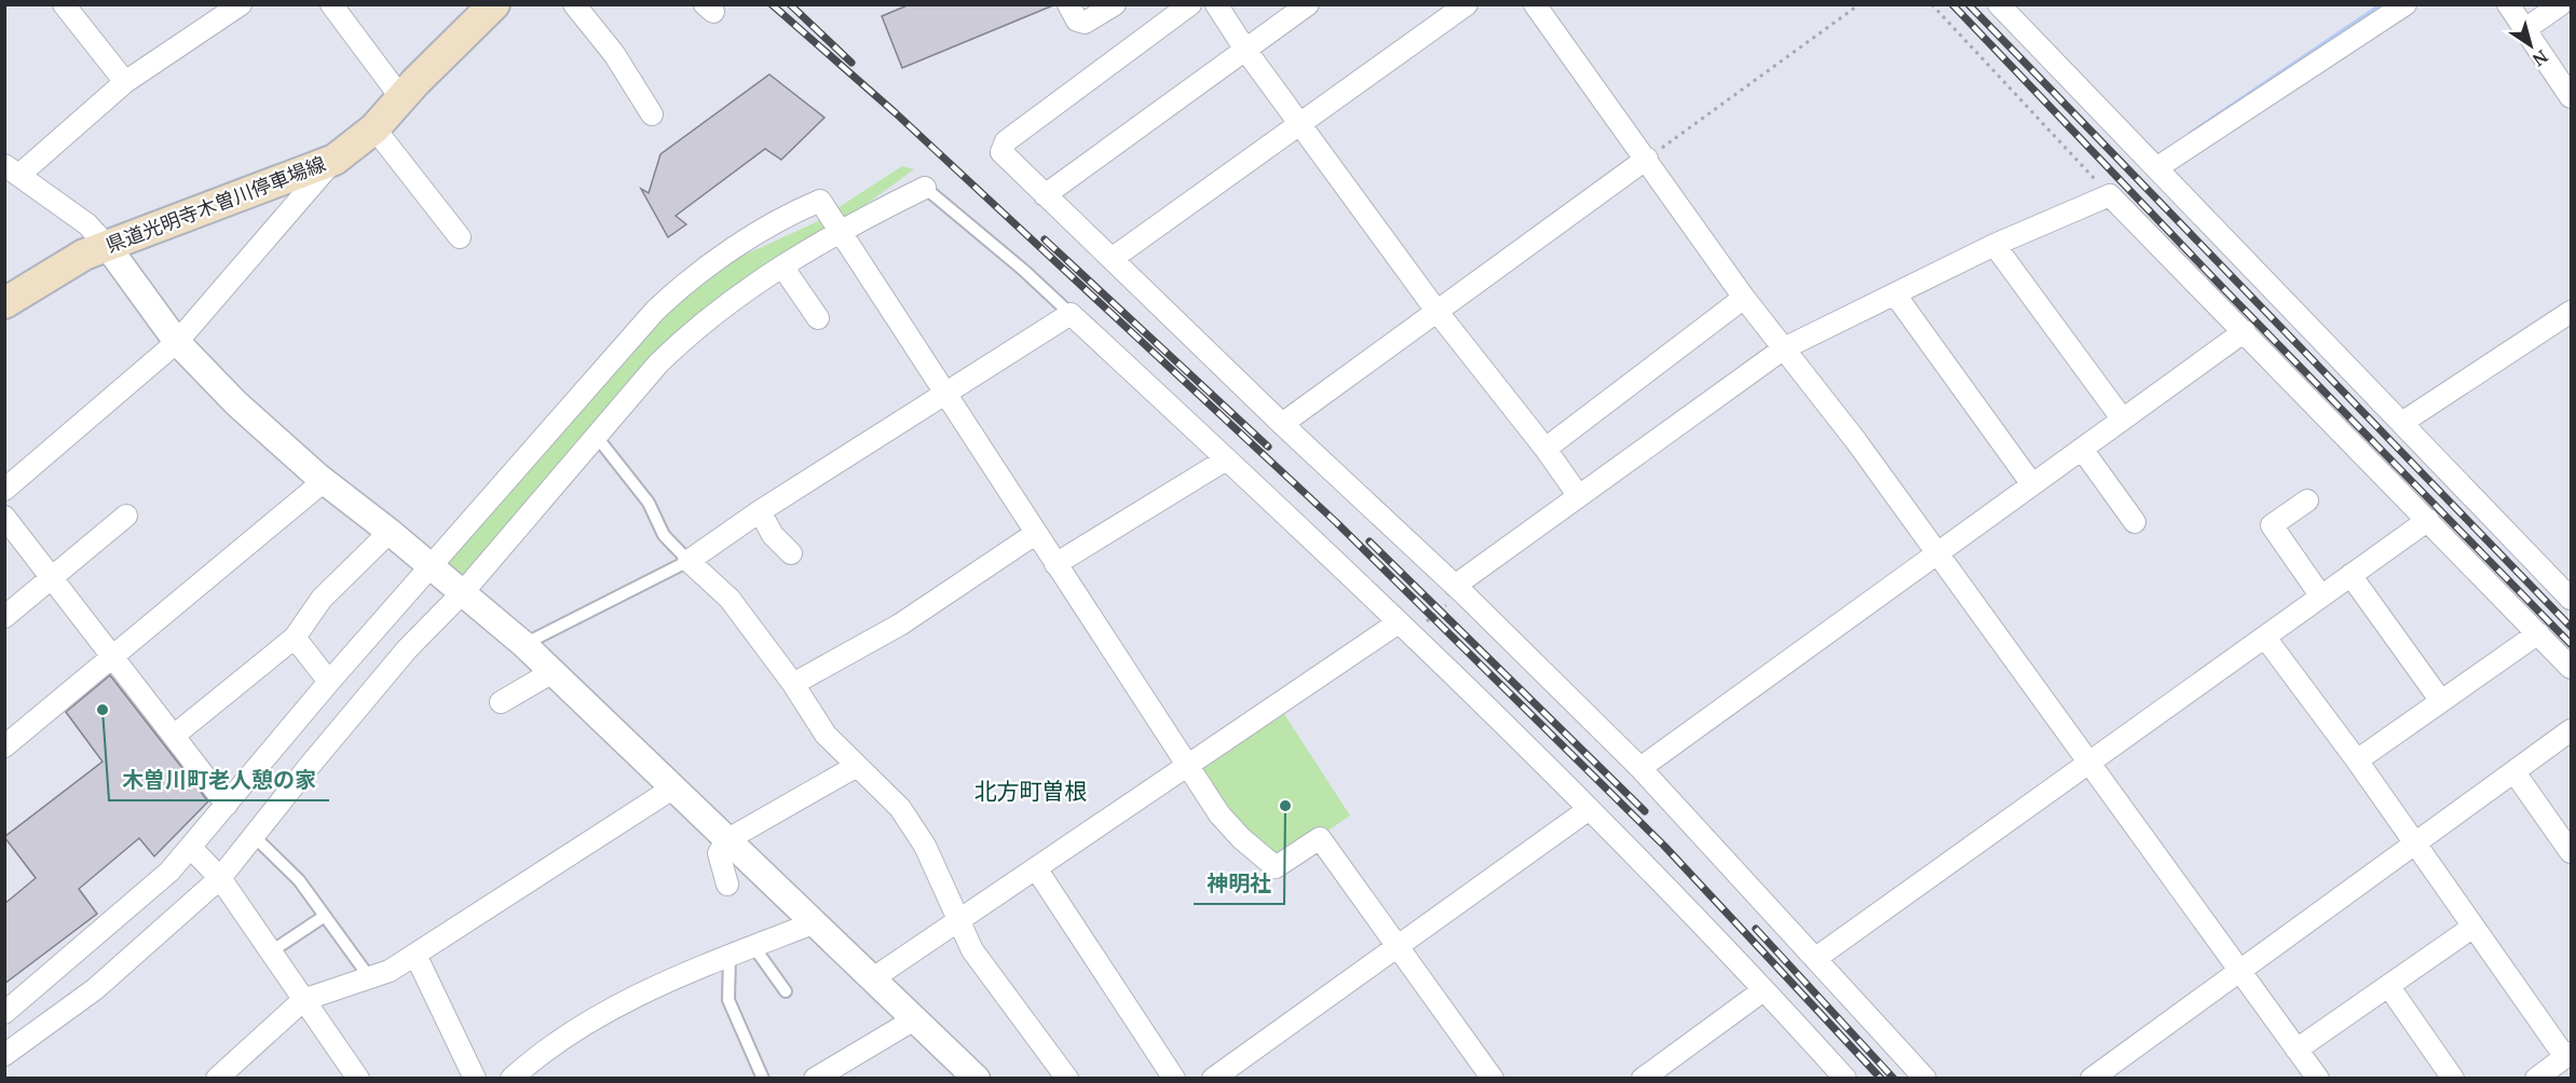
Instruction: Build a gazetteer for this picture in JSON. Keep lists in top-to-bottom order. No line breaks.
{"streets":{"main road":["県道光明寺木曽川停車場線"]},"districts":["北方町曽根"],"places":["木曽川町老人憩の家","神明社"],"north":"bottom right"}
